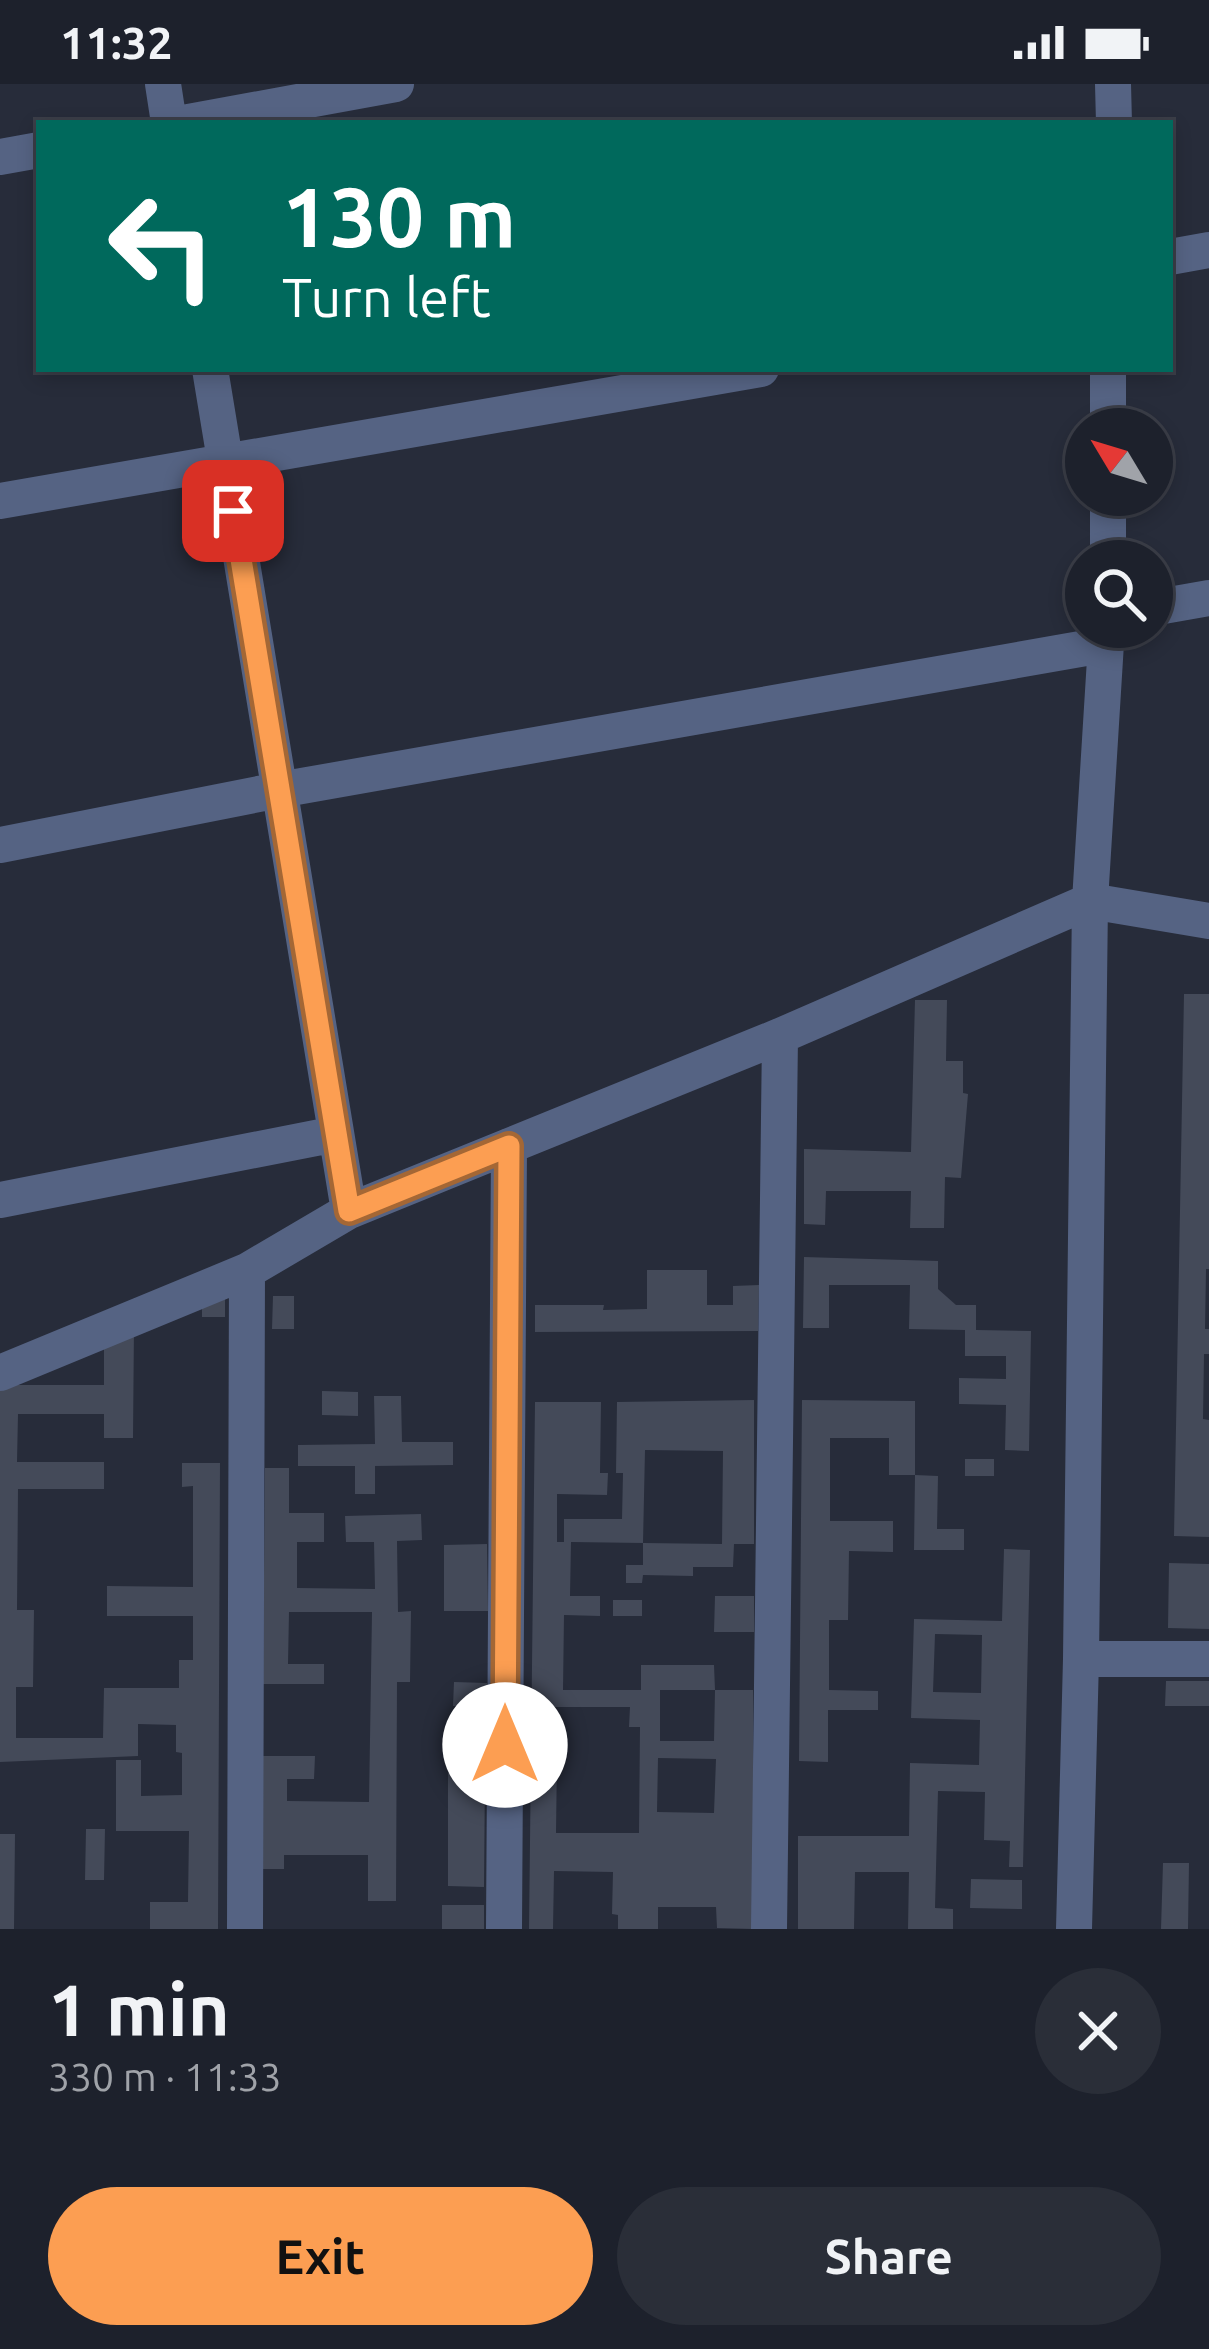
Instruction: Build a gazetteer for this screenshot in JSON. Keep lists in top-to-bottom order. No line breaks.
{"north":"top left","page":{"status":"11:32","turn":["130 m","Turn left"],"heading":["1 min","330 m · 11:33"],"buttons":["Exit","Share"]}}
